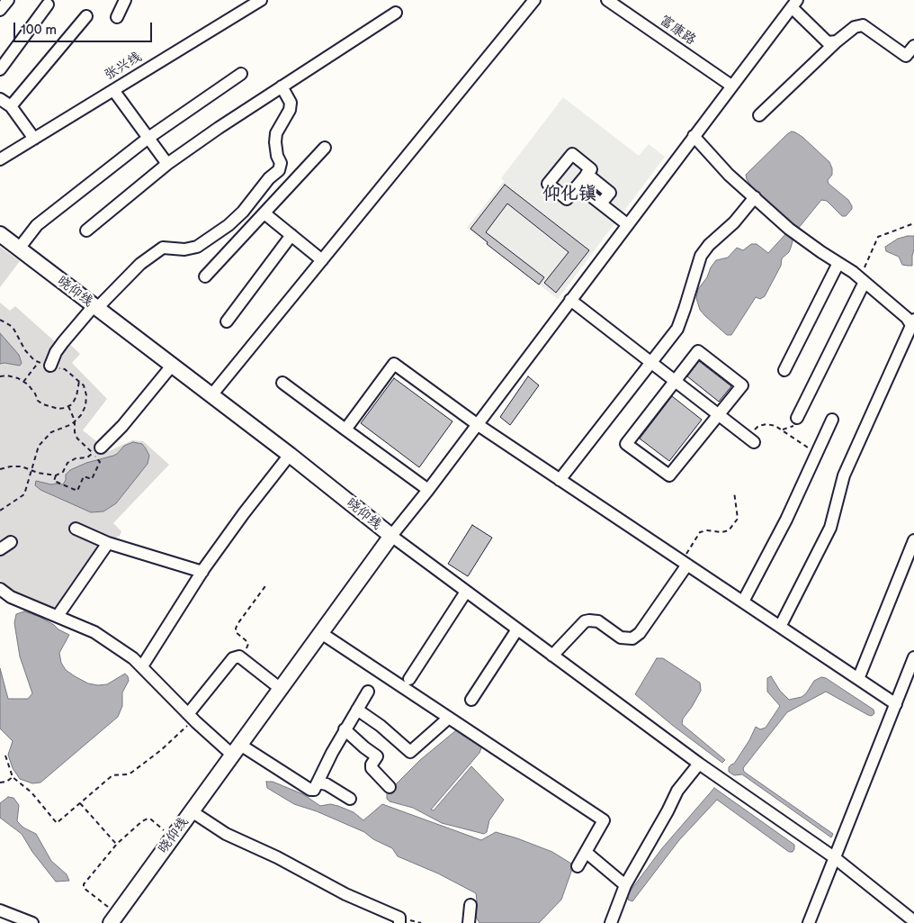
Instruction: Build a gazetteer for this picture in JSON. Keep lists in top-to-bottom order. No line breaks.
{"streets":{"main road":["晓仰线"],"street":["富康路","张兴线"]},"districts":["仰化镇"],"scale_bar":"100 m"}
